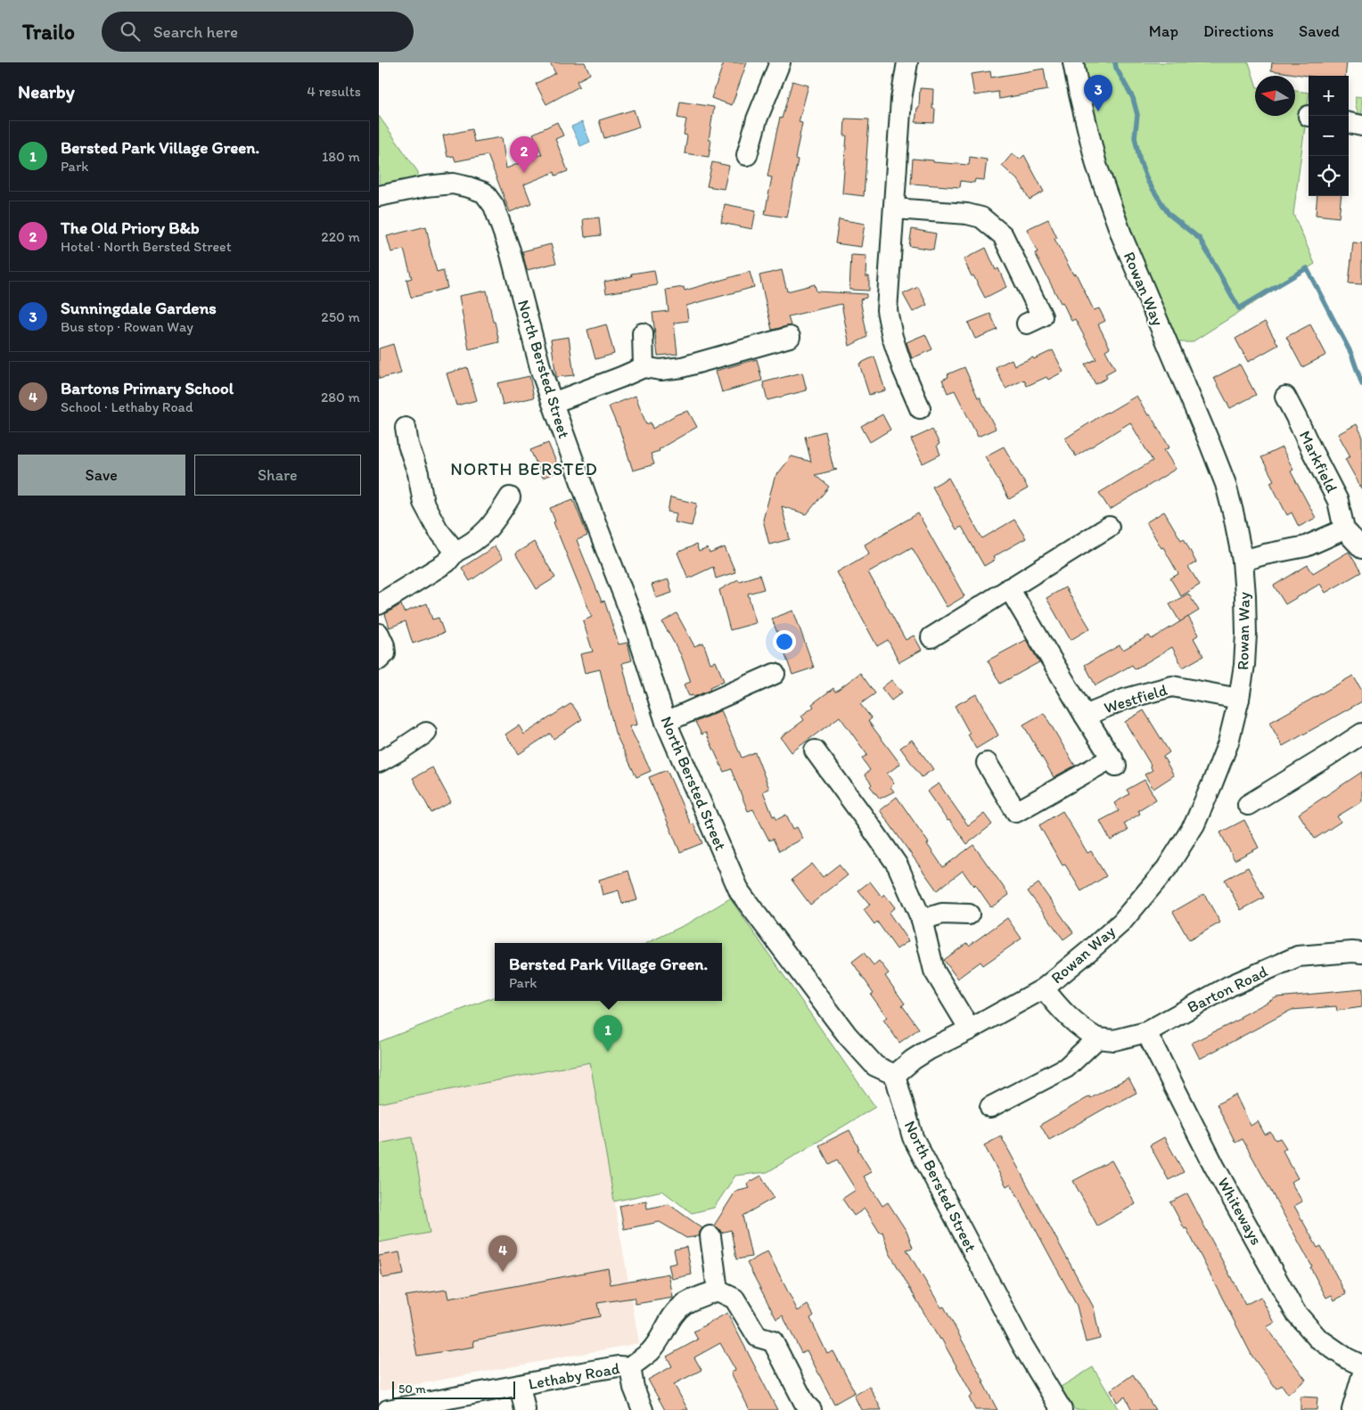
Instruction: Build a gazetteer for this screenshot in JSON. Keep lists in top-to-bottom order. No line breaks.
{"streets":{"street":["Rowan Way","North Bersted Street","Markfield","Westfield","Barton Road","Whiteways","Lethaby Road"]},"crossings":[["Rowan Way","North Bersted Street"],["Rowan Way","Westfield"],["Barton Road","Whiteways"]],"districts":["NORTH BERSTED"],"scale_bar":"50 m","north":"left","page":{"header":"Trailo","search":"Search here","nav":["Map","Directions","Saved"],"heading":["Nearby","4 results"],"pins":["3","2","1","4"],"map_buttons":["+","−"],"list":[{"mark":"1","name":"Bersted Park Village Green.","note":"Park","value":"180 m"},{"mark":"2","name":"The Old Priory B&b","note":"Hotel · North Bersted Street","value":"220 m"},{"mark":"3","name":"Sunningdale Gardens","note":"Bus stop · Rowan Way","value":"250 m"},{"mark":"4","name":"Bartons Primary School","note":"School · Lethaby Road","value":"280 m"}],"buttons":["Save","Share"],"popup":["Bersted Park Village Green.","Park"],"scale":"50 m"}}
